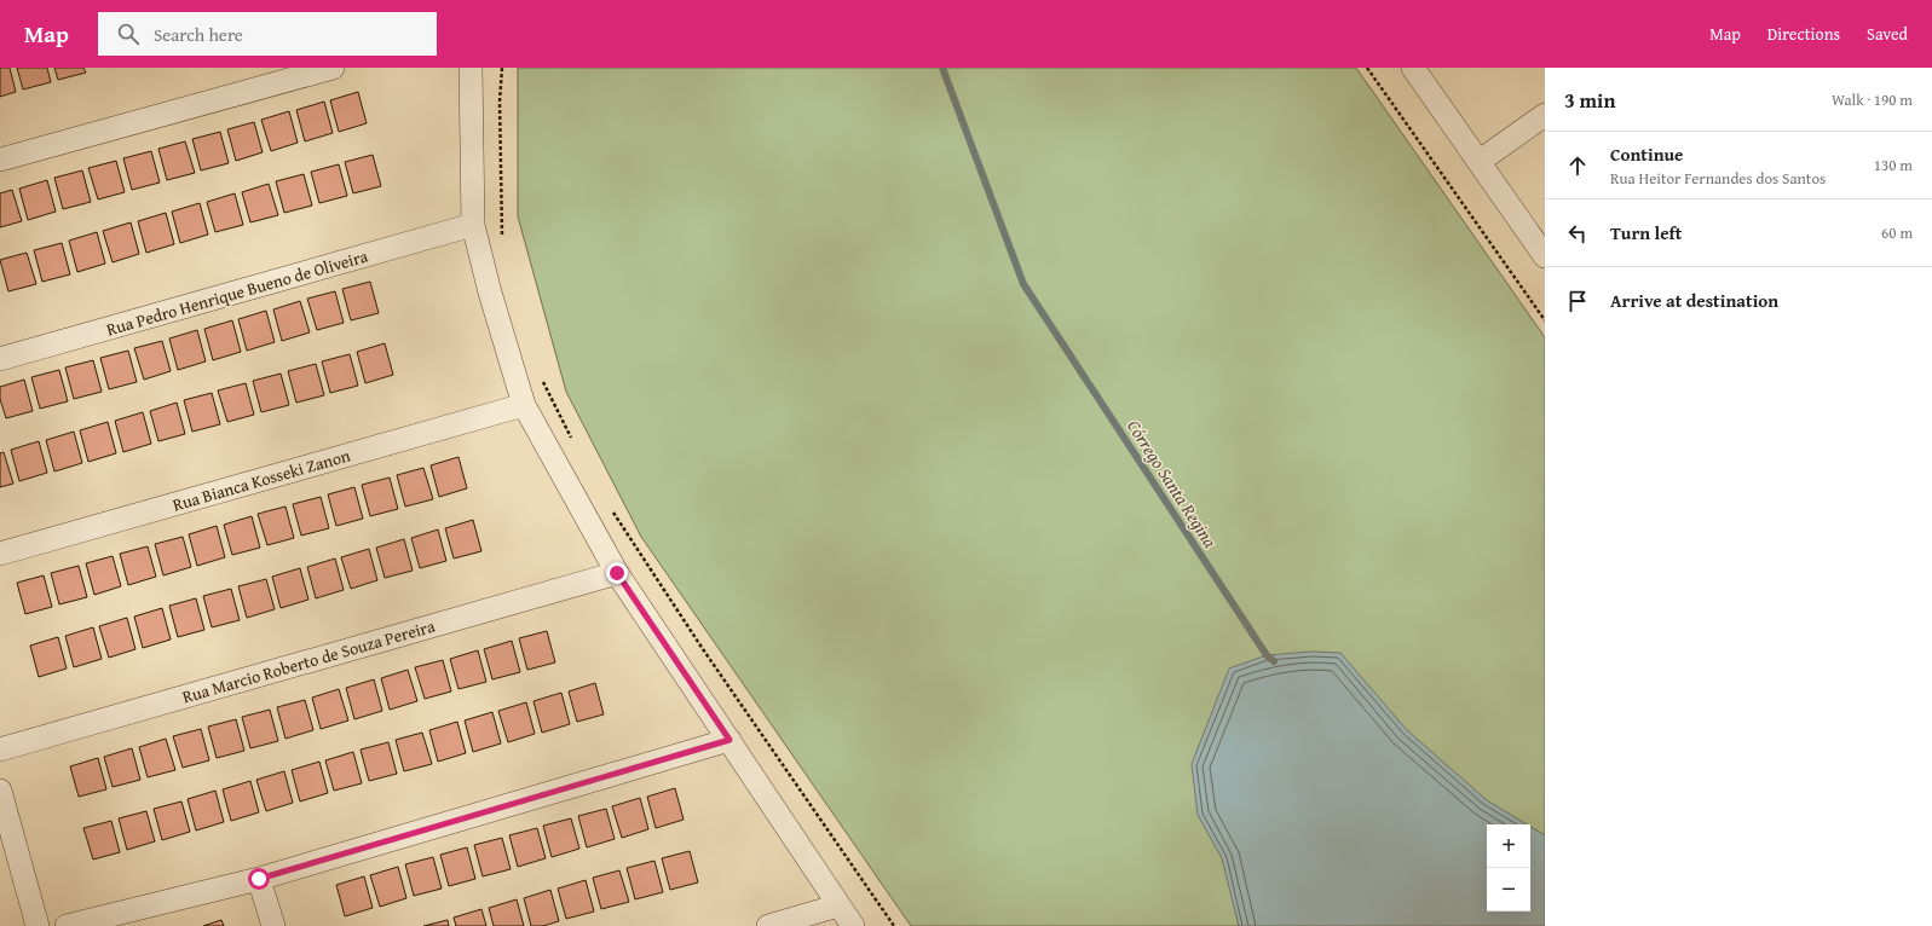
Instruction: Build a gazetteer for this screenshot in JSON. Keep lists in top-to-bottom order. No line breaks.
{"streets":{"street":["Rua Pedro Henrique Bueno de Oliveira","Rua Bianca Kosseki Zanon","Rua Marcio Roberto de Souza Pereira"]},"water":["Córrego Santa Regina"],"page":{"header":"Map","search":"Search here","nav":["Map","Directions","Saved"],"heading":["3 min","Walk · 190 m"],"list":[["Continue","Rua Heitor Fernandes dos Santos","130 m"],["Turn left","60 m"],"Arrive at destination"],"map_buttons":["+","−"]}}
